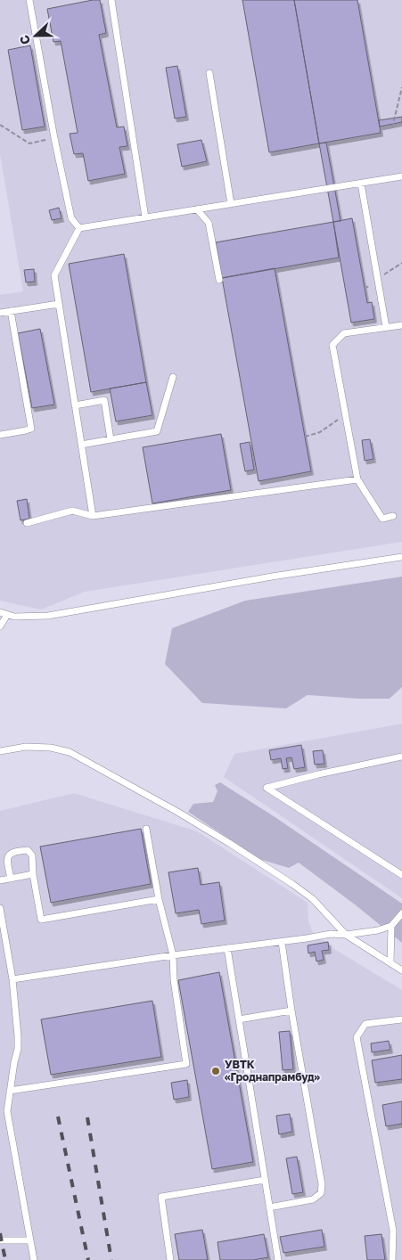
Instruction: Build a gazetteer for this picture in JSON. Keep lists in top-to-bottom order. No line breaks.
{"places":["УВТК «Гроднапрамбуд»"],"north":"left"}
